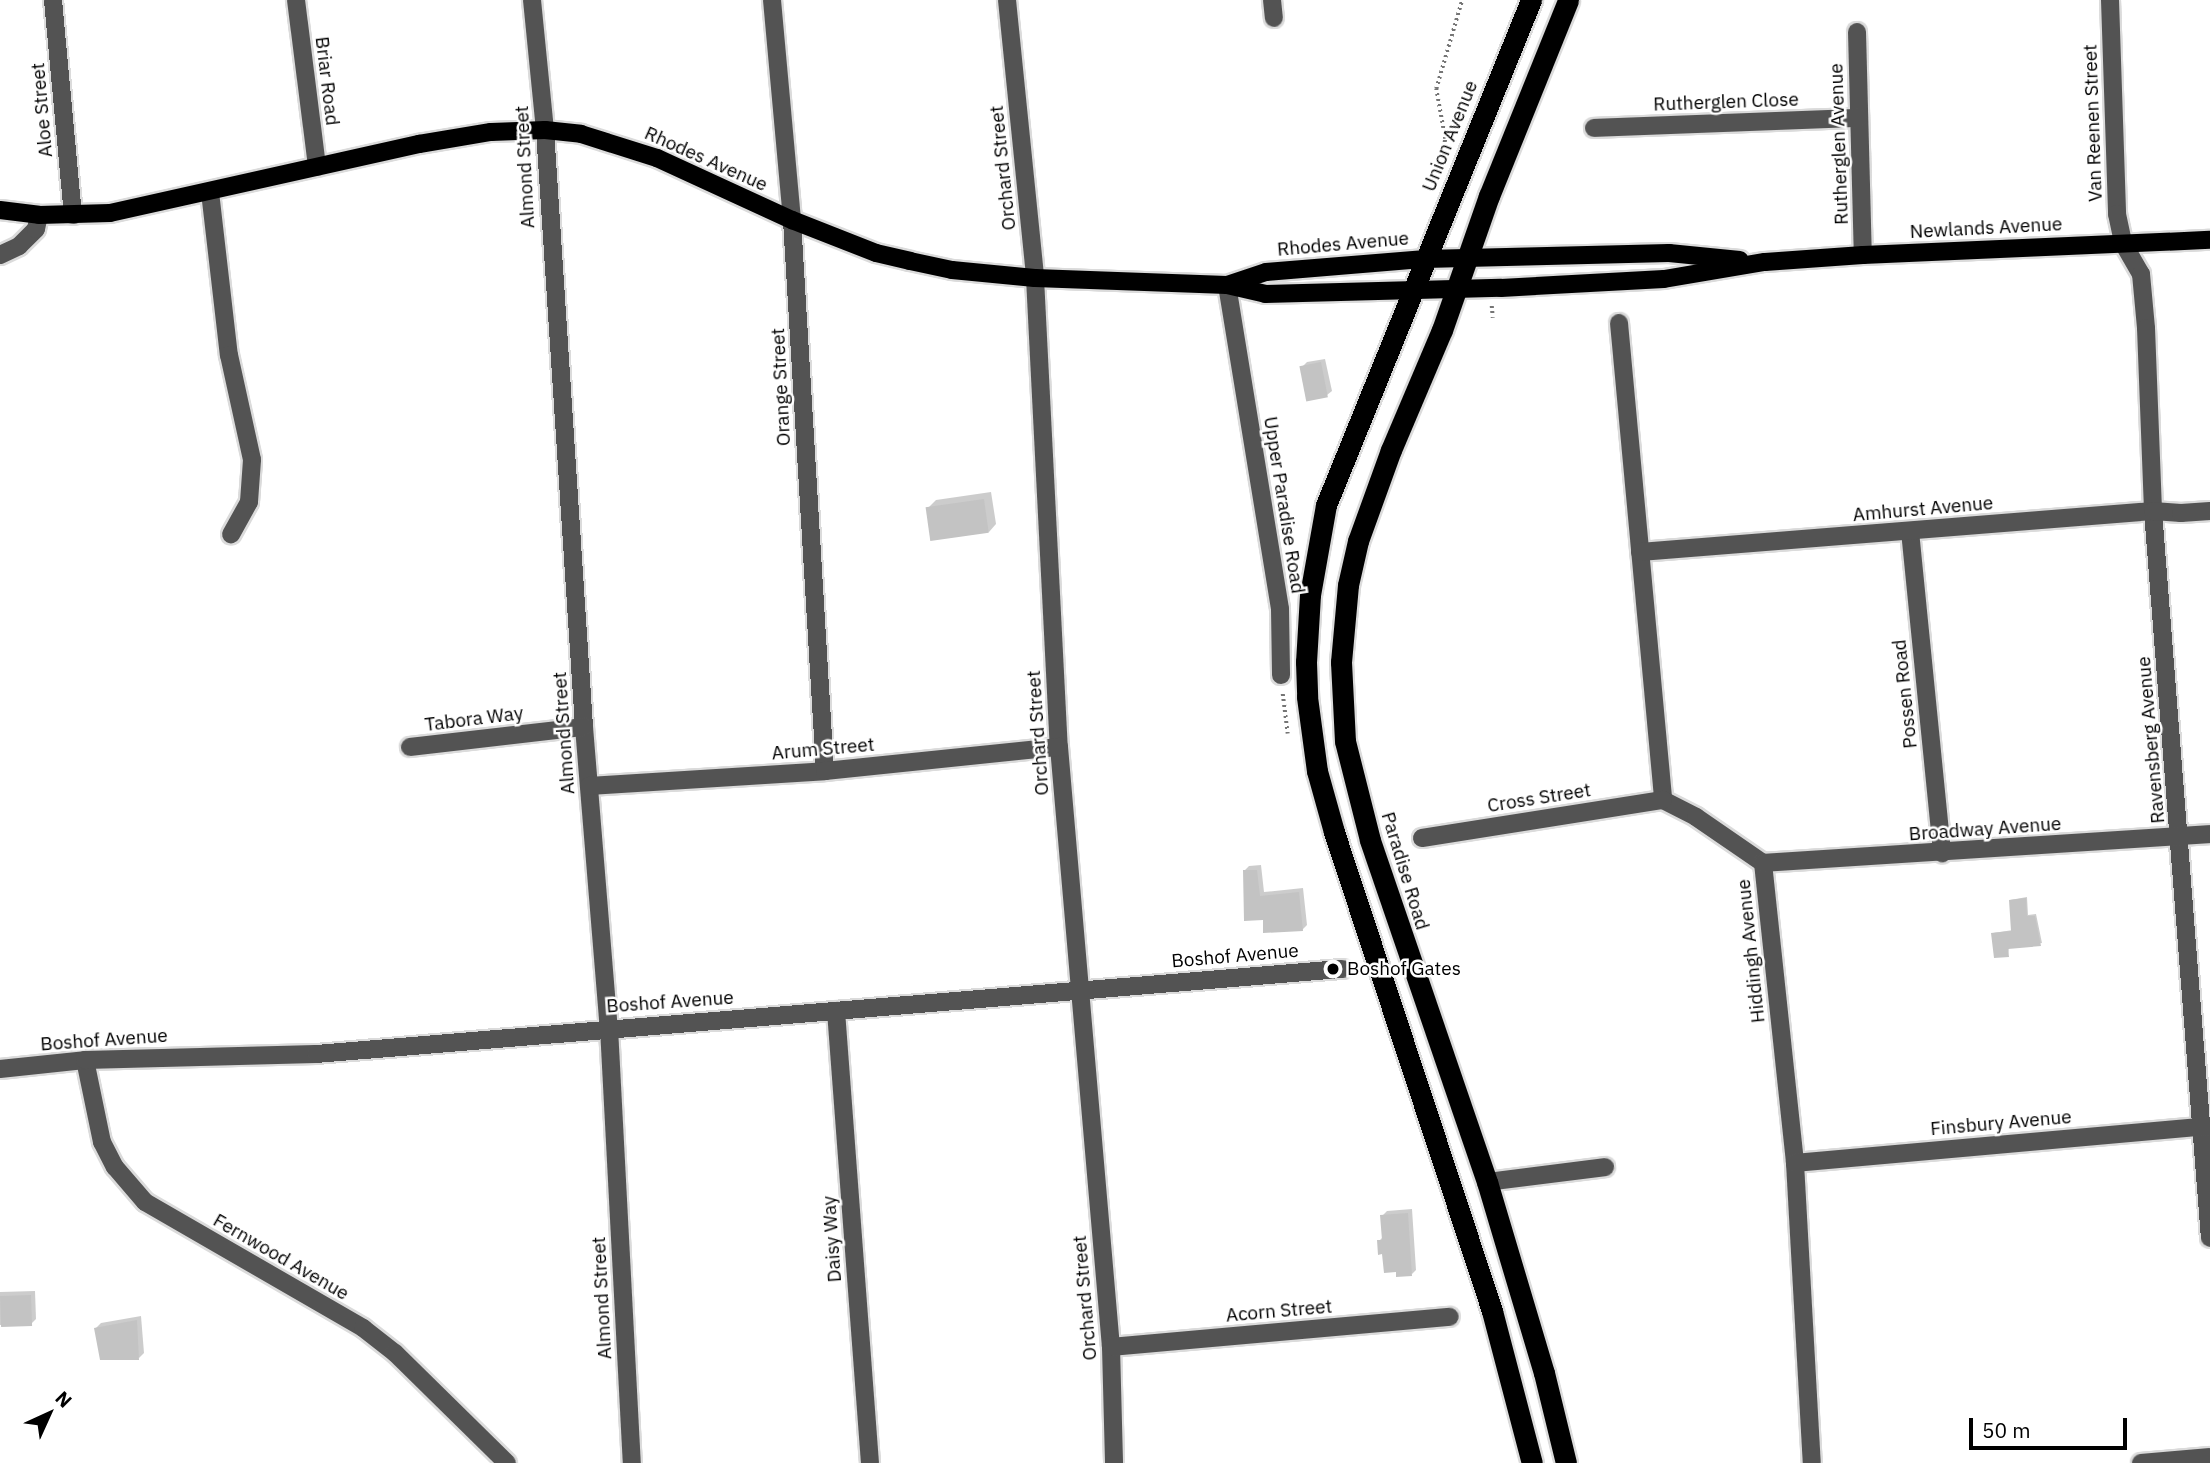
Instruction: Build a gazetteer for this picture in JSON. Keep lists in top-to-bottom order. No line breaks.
{"streets":{"highway":["Union Avenue","Paradise Road"],"main road":["Rhodes Avenue","Newlands Avenue"],"street":["Briar Road","Rutherglen Close","Aloe Street","Van Reenen Street","Rutherglen Avenue","Almond Street","Orchard Street","Orange Street","Upper Paradise Road","Amhurst Avenue","Possen Road","Tabora Way","Ravensberg Avenue","Arum Street","Cross Street","Broadway Avenue","Hiddingh Avenue","Boshof Avenue","Finsbury Avenue","Daisy Way","Fernwood Avenue","Acorn Street"]},"crossings":[["Briar Road","Rhodes Avenue"],["Rutherglen Close","Rutherglen Avenue"],["Aloe Street","Rhodes Avenue"],["Van Reenen Street","Newlands Avenue"],["Van Reenen Street","Ravensberg Avenue"],["Union Avenue","Rhodes Avenue"],["Rutherglen Avenue","Newlands Avenue"],["Rhodes Avenue","Almond Street"],["Rhodes Avenue","Orchard Street"],["Rhodes Avenue","Newlands Avenue"],["Rhodes Avenue","Orange Street"],["Rhodes Avenue","Upper Paradise Road"],["Rhodes Avenue","Paradise Road"],["Almond Street","Tabora Way"],["Almond Street","Arum Street"],["Almond Street","Boshof Avenue"],["Orchard Street","Arum Street"],["Orchard Street","Boshof Avenue"],["Orchard Street","Acorn Street"],["Newlands Avenue","Ravensberg Avenue"],["Newlands Avenue","Paradise Road"],["Orange Street","Arum Street"],["Amhurst Avenue","Possen Road"],["Amhurst Avenue","Ravensberg Avenue"],["Possen Road","Broadway Avenue"],["Ravensberg Avenue","Broadway Avenue"],["Ravensberg Avenue","Finsbury Avenue"],["Cross Street","Hiddingh Avenue"],["Broadway Avenue","Hiddingh Avenue"],["Hiddingh Avenue","Finsbury Avenue"],["Boshof Avenue","Daisy Way"],["Boshof Avenue","Fernwood Avenue"]],"places":["Boshof Gates"],"scale_bar":"50 m","north":"top right"}
